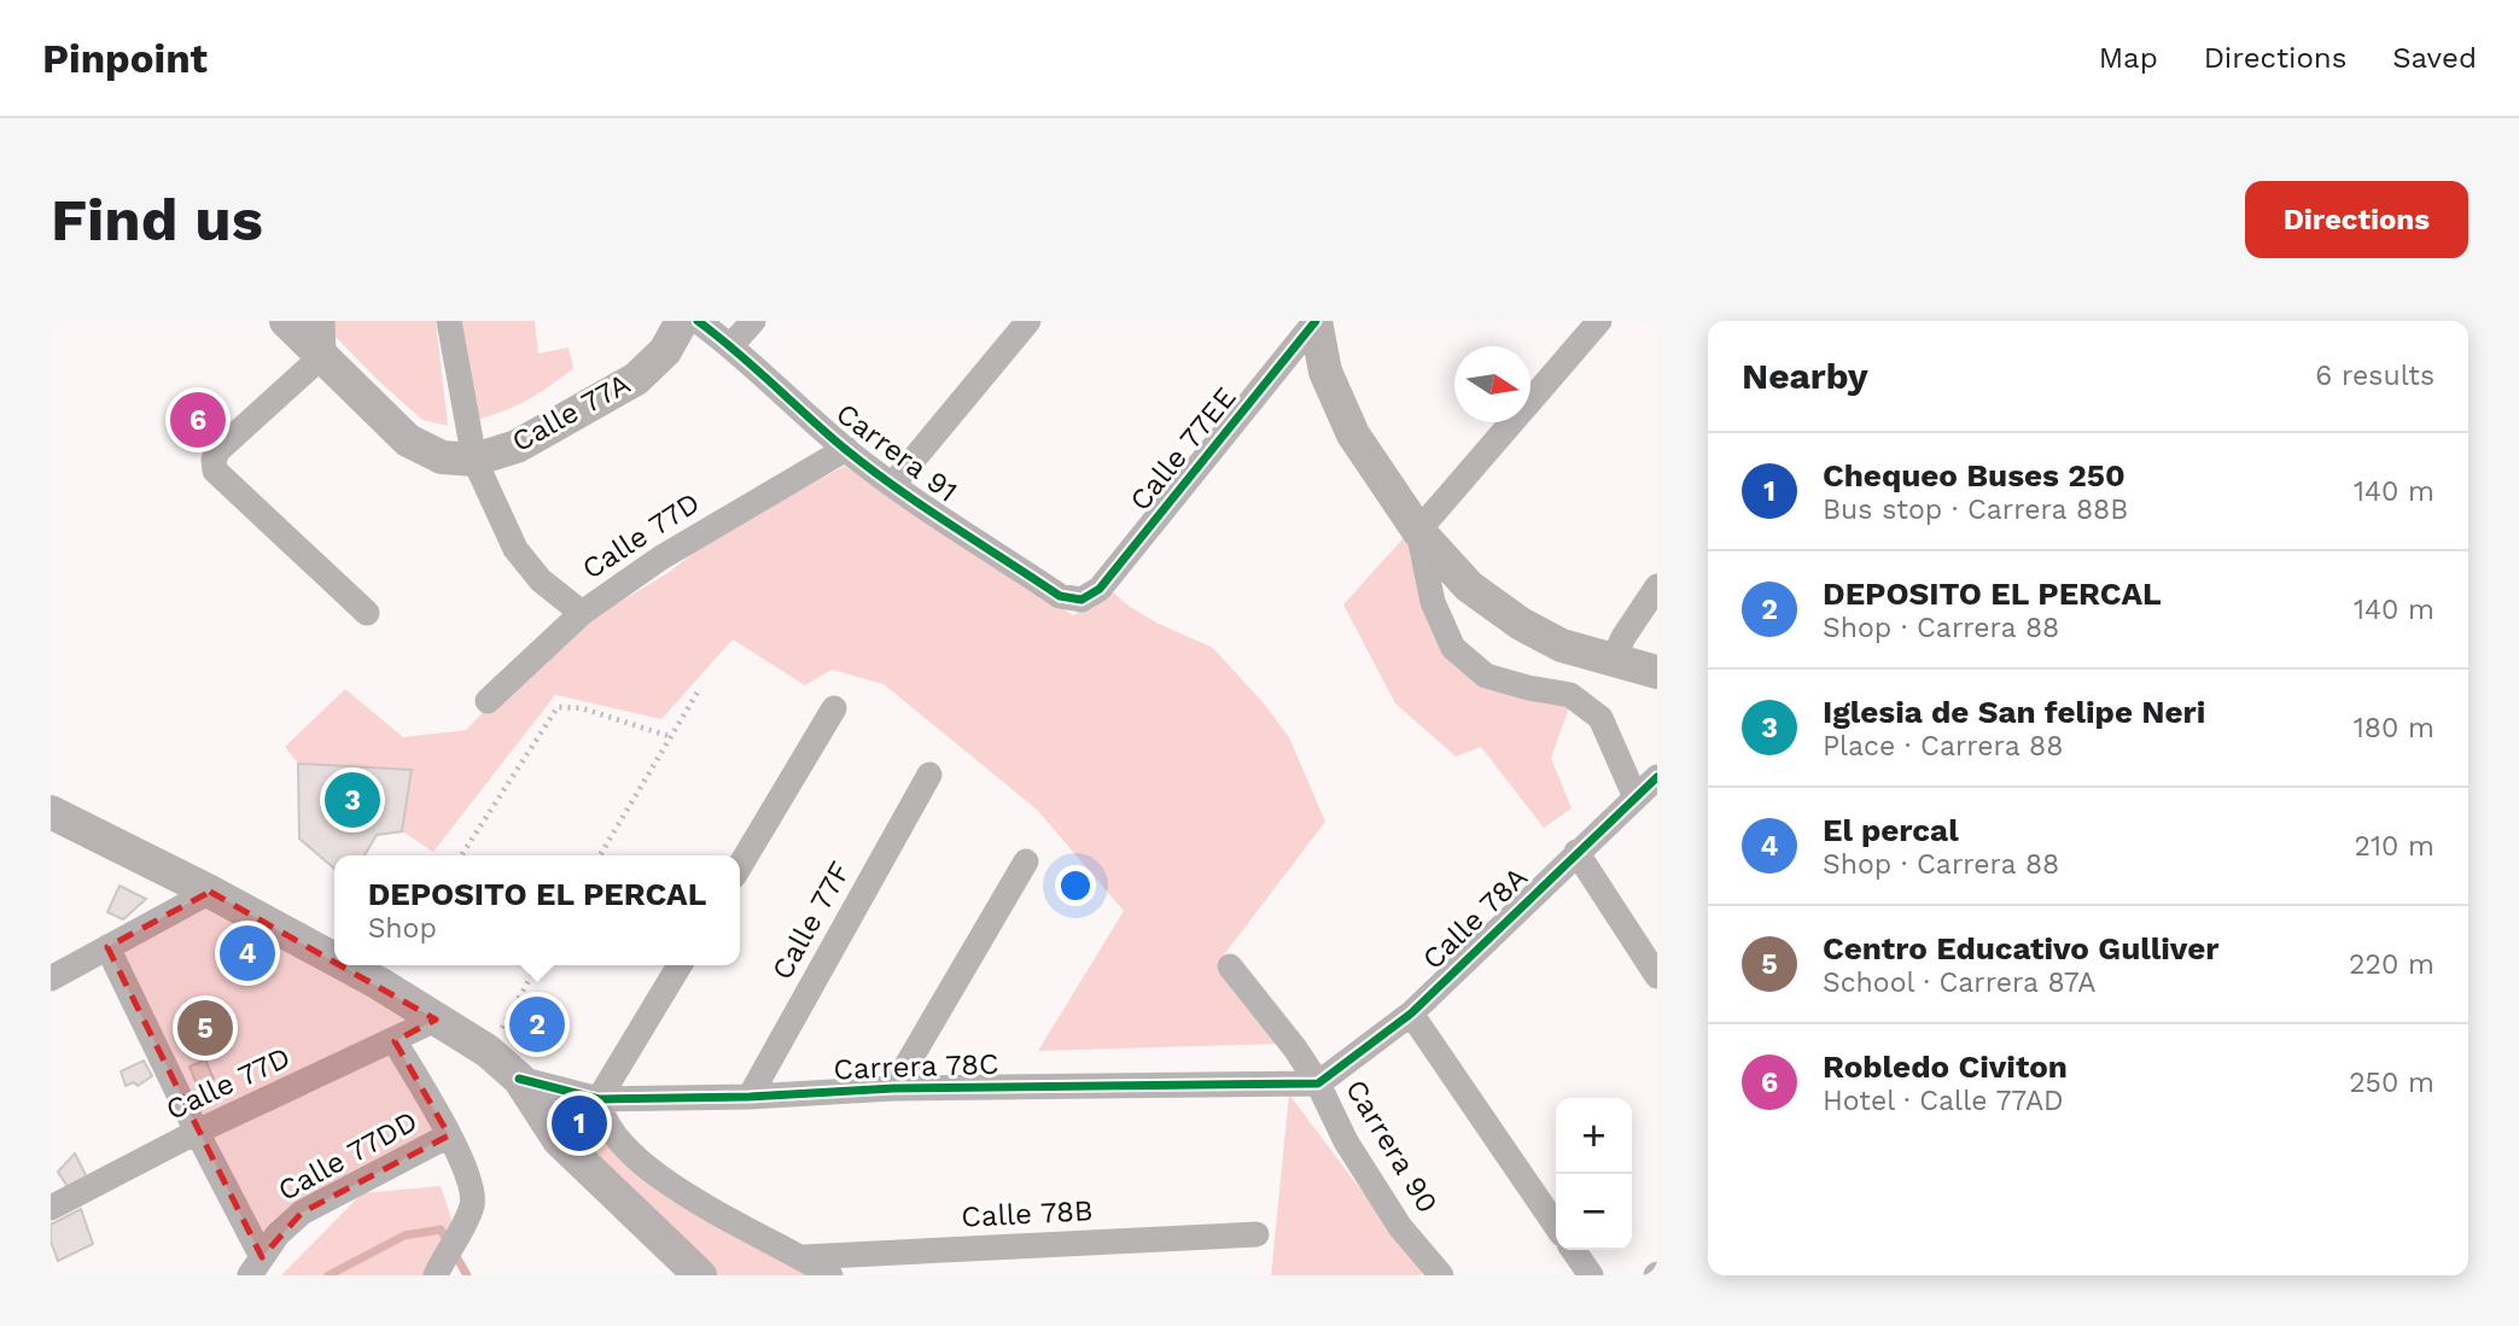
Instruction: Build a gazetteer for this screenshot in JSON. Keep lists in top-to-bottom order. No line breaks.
{"streets":{"street":["Calle 77A","Calle 77EE","Carrera 91","Calle 77D","Calle 78A","Calle 77F","Carrera 78C","Carrera 90","Calle 77DD","Calle 78B"]},"crossings":[["Calle 77EE","Carrera 91"],["Carrera 91","Calle 77D"],["Calle 78A","Carrera 78C"],["Calle 78A","Carrera 90"],["Calle 77F","Carrera 78C"],["Carrera 78C","Carrera 90"]],"north":"right","page":{"header":"Pinpoint","nav":["Map","Directions","Saved"],"buttons":"Directions","title":"Find us","heading":["Nearby","6 results"],"pins":["6","3","4","2","5","1"],"list":[{"mark":"1","name":"Chequeo Buses 250","note":"Bus stop · Carrera 88B","value":"140 m"},{"mark":"2","name":"DEPOSITO EL PERCAL","note":"Shop · Carrera 88","value":"140 m"},{"mark":"3","name":"Iglesia de San felipe Neri","note":"Place · Carrera 88","value":"180 m"},{"mark":"4","name":"El percal","note":"Shop · Carrera 88","value":"210 m"},{"mark":"5","name":"Centro Educativo Gulliver","note":"School · Carrera 87A","value":"220 m"},{"mark":"6","name":"Robledo Civiton","note":"Hotel · Calle 77AD","value":"250 m"}],"popup":["DEPOSITO EL PERCAL","Shop"],"map_buttons":["+","−"]}}
